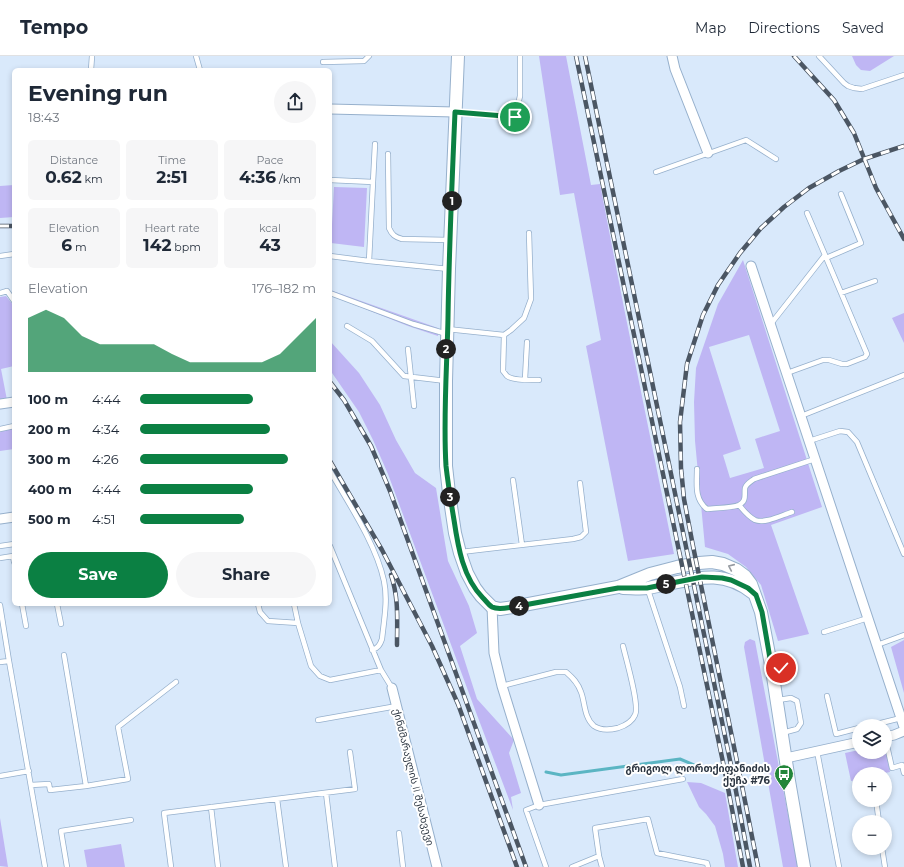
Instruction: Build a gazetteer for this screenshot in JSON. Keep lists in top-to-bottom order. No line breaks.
{"streets":{"street":["ქინძმარაულის II შესახვევი"]},"places":{"bus stop":["გრიგოლ ლორთქიფანიძის ქუჩა #76"]},"page":{"header":"Tempo","nav":["Map","Directions","Saved"],"heading":["Evening run","18:43"],"stats":[["Distance","0.62 km"],["Time","2:51"],["Pace","4:36 /km"],["Elevation","6 m"],["Heart rate","142 bpm"],["kcal","43"]],"pins":["1","2","3","5","4"],"chart":["Elevation","176–182 m"],"list":[{"name":"100 m","note":"4:44"},{"name":"200 m","note":"4:34"},{"name":"300 m","note":"4:26"},{"name":"400 m","note":"4:44"},{"name":"500 m","note":"4:51"}],"buttons":["Save","Share"],"map_buttons":["+","−"]}}
